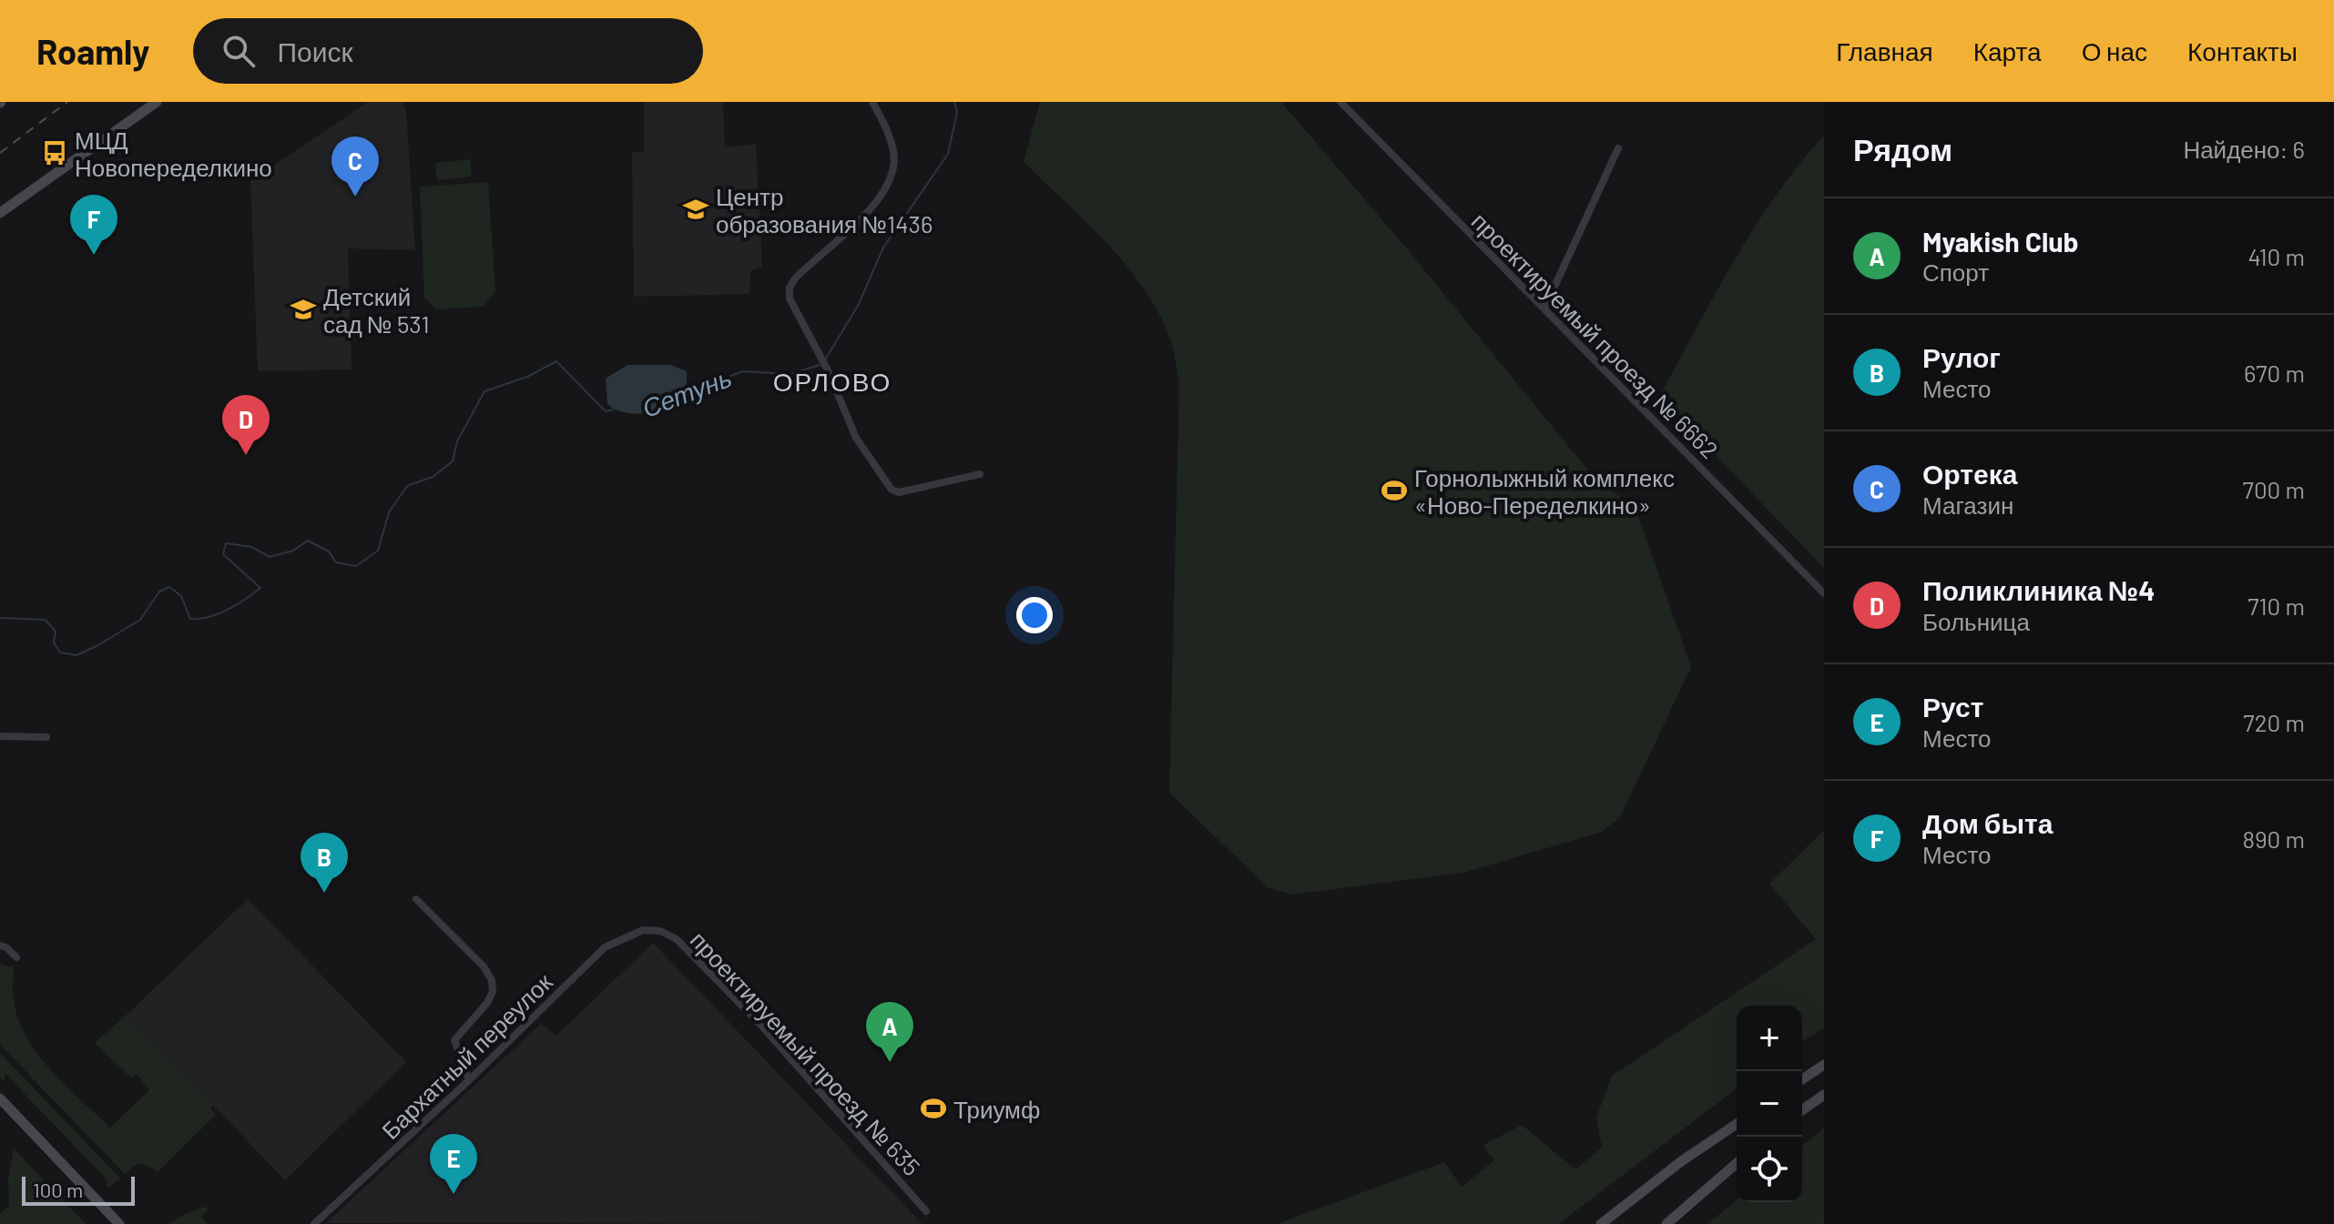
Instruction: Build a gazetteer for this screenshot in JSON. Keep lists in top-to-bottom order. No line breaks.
{"streets":{"street":["проектируемый проезд № 6662","проектируемый проезд № 635","Бархатный переулок"]},"crossings":[["проектируемый проезд № 635","Бархатный переулок"]],"districts":["ОРЛОВО"],"water":["Сетунь"],"places":{"bus stop":["МЦД Новопеределкино"],"school or university":["Центр образования №1436","Детский сад № 531"],"sports":["Горнолыжный комплекс «Ново-Переделкино»","Триумф"]},"scale_bar":"100 m","page":{"header":"Roamly","search":"Поиск","nav":["Главная","Карта","О нас","Контакты"],"heading":["Рядом","Найдено: 6"],"pins":["C","F","D","B","A","E"],"list":[{"mark":"A","name":"Myakish Club","note":"Спорт","value":"410 m"},{"mark":"B","name":"Рулог","note":"Место","value":"670 m"},{"mark":"C","name":"Ортека","note":"Магазин","value":"700 m"},{"mark":"D","name":"Поликлиника №4","note":"Больница","value":"710 m"},{"mark":"E","name":"Руст","note":"Место","value":"720 m"},{"mark":"F","name":"Дом быта","note":"Место","value":"890 m"}],"map_buttons":["+","−"],"scale":"100 m"}}
